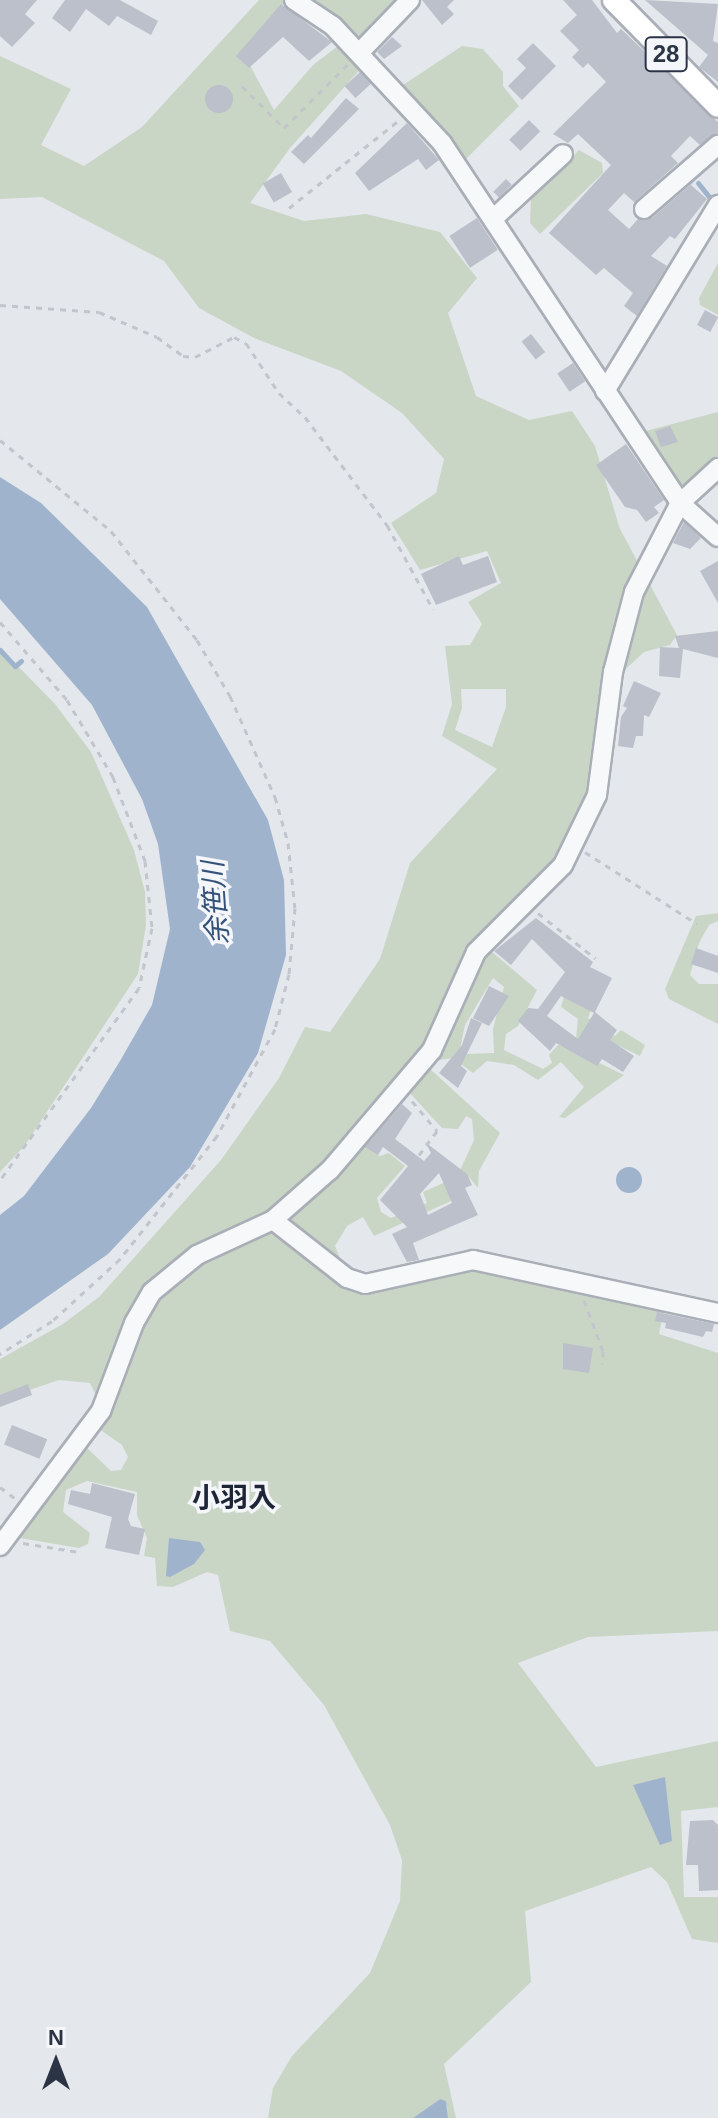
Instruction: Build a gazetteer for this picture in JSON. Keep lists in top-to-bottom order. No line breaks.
{"streets":{"main road":["28"]},"districts":["小羽入"],"water":["余笹川"],"north":"top"}
